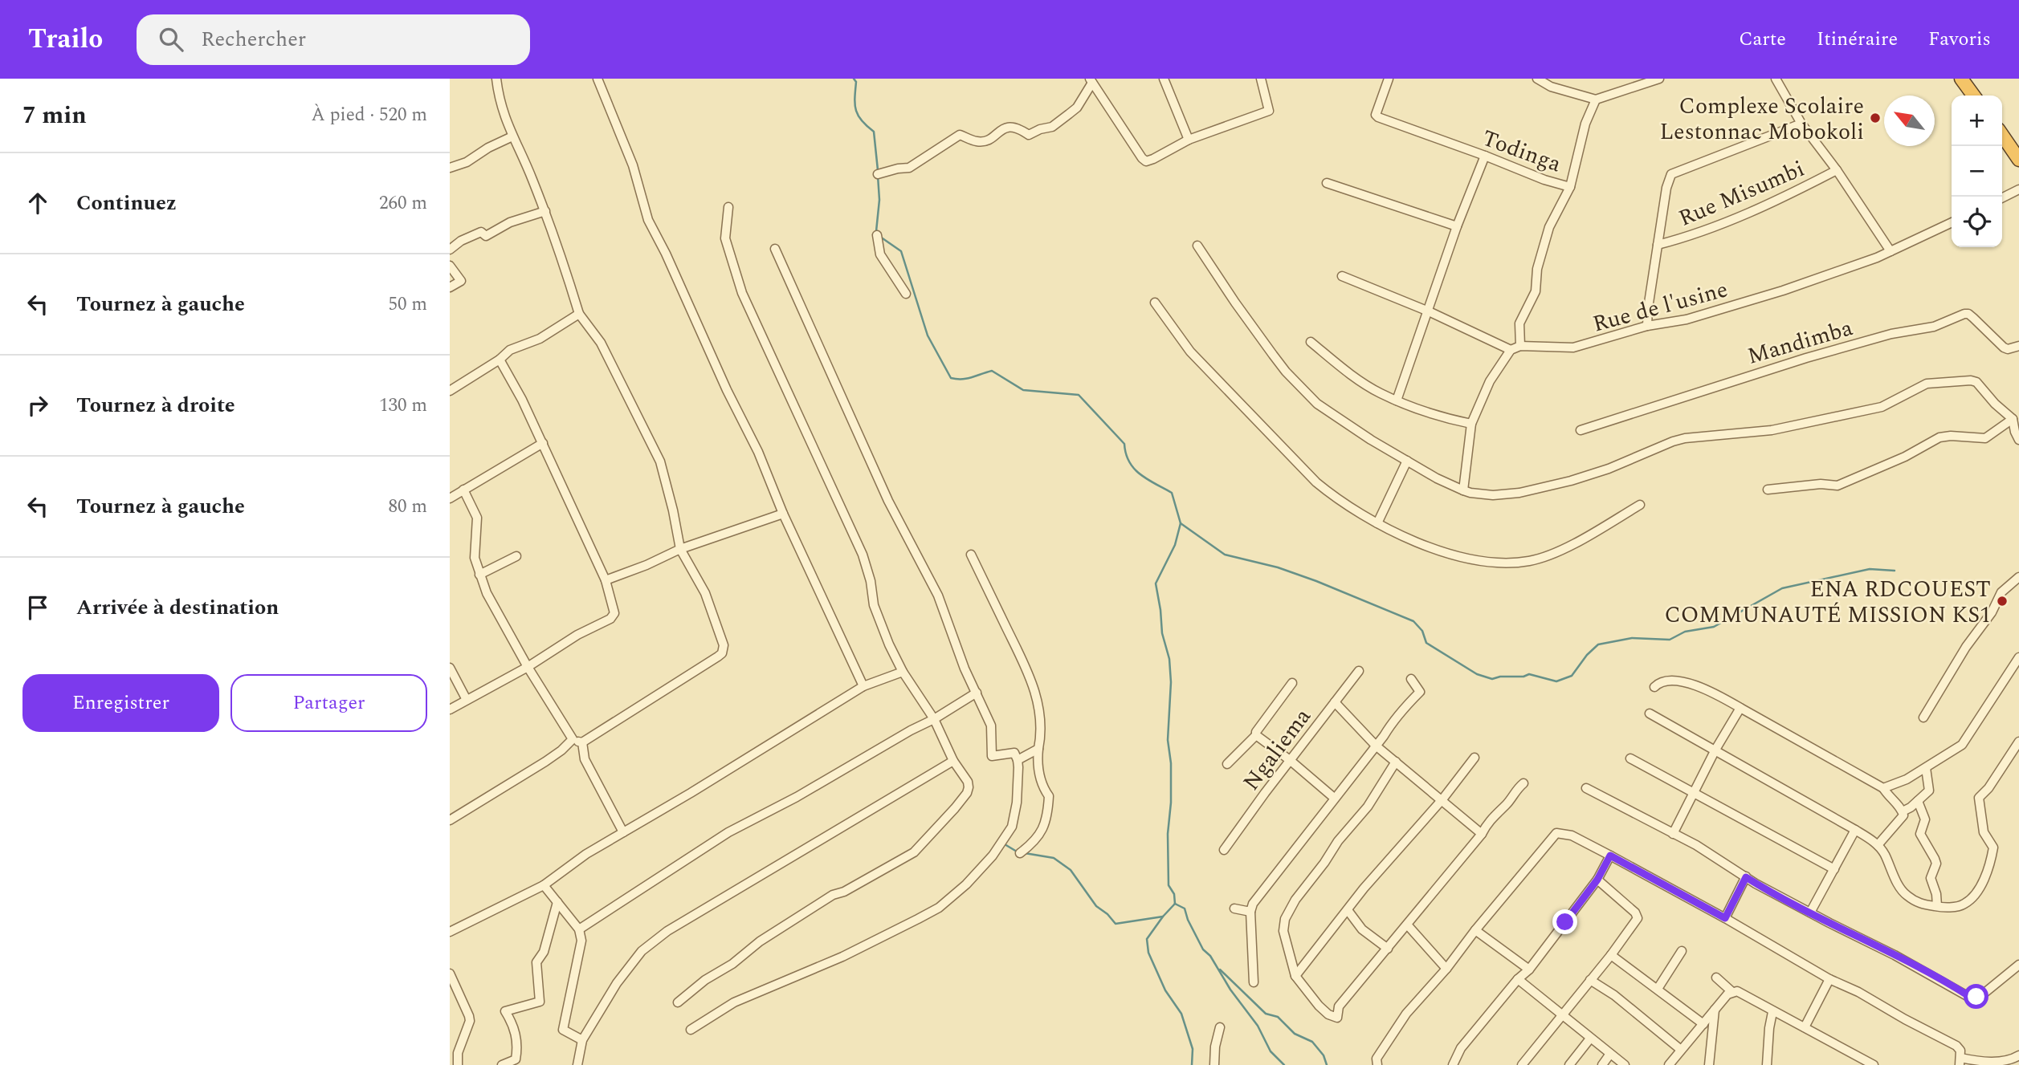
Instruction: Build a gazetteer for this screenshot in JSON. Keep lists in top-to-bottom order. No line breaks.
{"streets":{"street":["Todinga","Rue Misumbi","Rue de l'usine","Mandimba","Ngaliema"]},"places":["Complexe Scolaire Lestonnac Mobokoli","ENA RDCOUEST COMMUNAUTÉ MISSION KS1"],"north":"top left","page":{"header":"Trailo","search":"Rechercher","nav":["Carte","Itinéraire","Favoris"],"heading":["7 min","À pied · 520 m"],"map_buttons":["+","−"],"list":[["Continuez","260 m"],["Tournez à gauche","50 m"],["Tournez à droite","130 m"],["Tournez à gauche","80 m"],"Arrivée à destination"],"buttons":["Enregistrer","Partager"]}}
